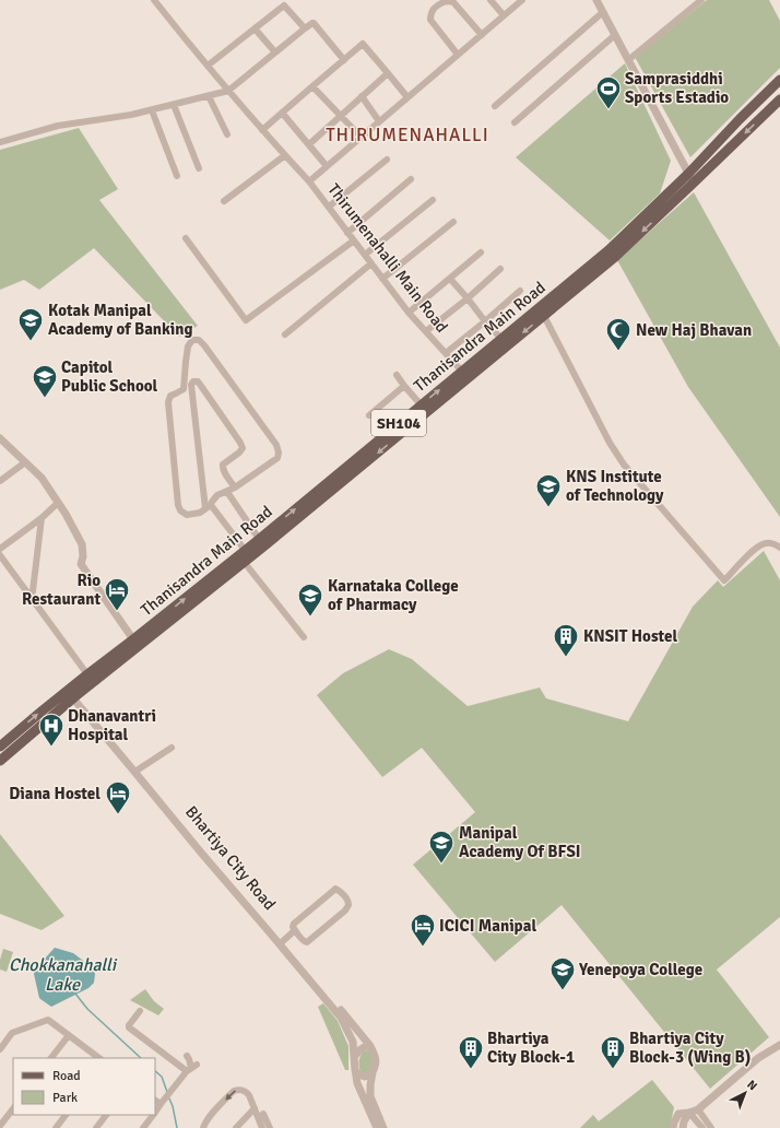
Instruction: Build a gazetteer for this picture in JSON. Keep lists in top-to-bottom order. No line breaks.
{"streets":{"main road":["Thanisandra Main Road","SH104"],"street":["Thirumenahalli Main Road","Bhartiya City Road"]},"crossings":[["Thirumenahalli Main Road","Thanisandra Main Road"],["Thanisandra Main Road","Bhartiya City Road"]],"districts":["THIRUMENAHALLI"],"water":["Chokkanahalli Lake"],"places":{"sports":["Samprasiddhi Sports Estadio"],"school or university":["Kotak Manipal Academy of Banking","Capitol Public School","KNS Institute of Technology","Karnataka College of Pharmacy","Manipal Academy Of BFSI","Yenepoya College"],"mosque":["New Haj Bhavan"],"hotel":["Rio Restaurant","Diana Hostel","ICICI Manipal"],"building":["KNSIT Hostel","Bhartiya City Block-1","Bhartiya City Block-3 (Wing B)"],"hospital":["Dhanavantri Hospital"]},"legend":["Road","Park"],"north":"top right"}
